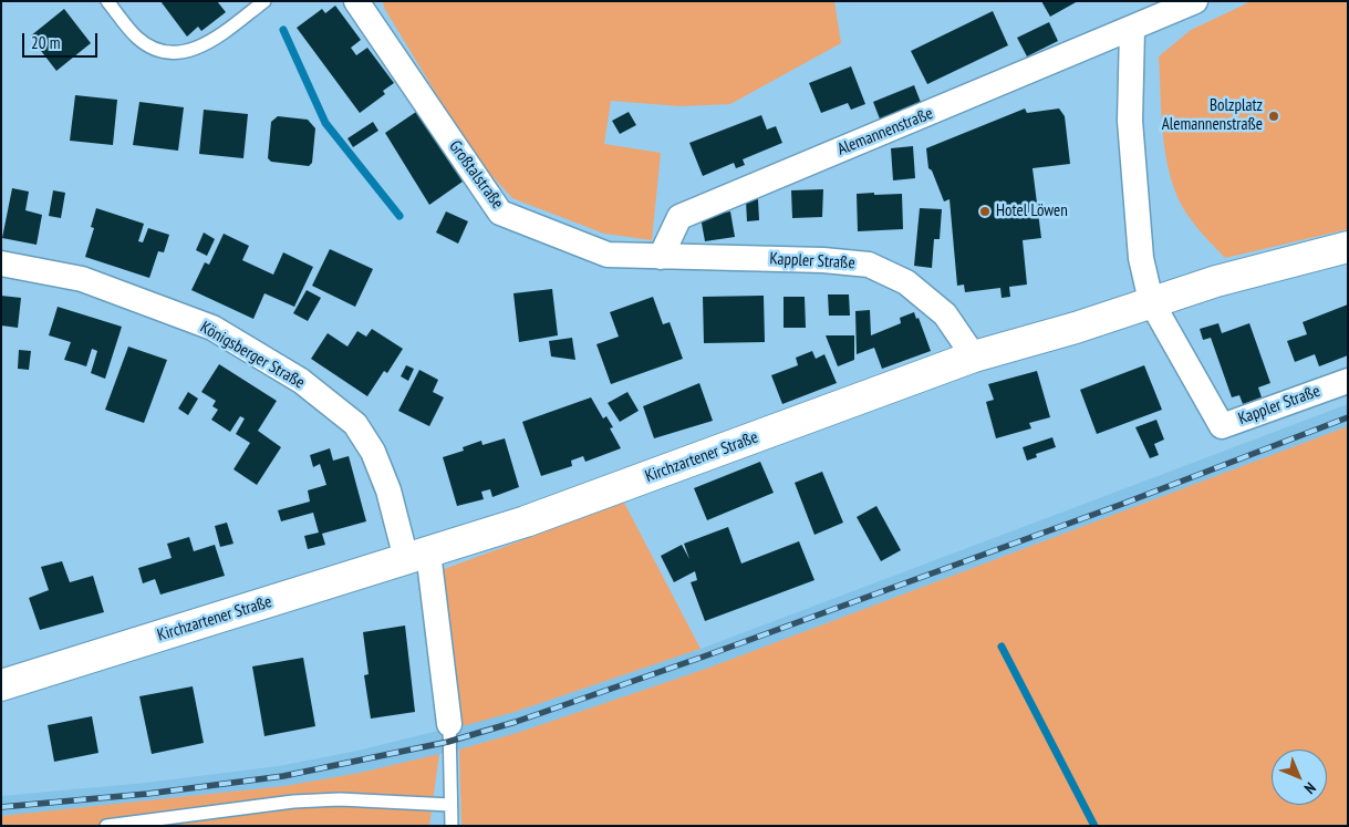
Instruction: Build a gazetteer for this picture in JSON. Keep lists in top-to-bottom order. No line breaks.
{"streets":{"street":["Alemannenstraße","Großtalstraße","Kappler Straße","Königsberger Straße","Kirchzartener Straße"]},"crossings":[["Alemannenstraße","Großtalstraße"],["Alemannenstraße","Kappler Straße"],["Großtalstraße","Kappler Straße"],["Kappler Straße","Kirchzartener Straße"],["Königsberger Straße","Kirchzartener Straße"]],"places":["Bolzplatz Alemannenstraße","Hotel Löwen"],"scale_bar":"20 m","north":"bottom right"}
